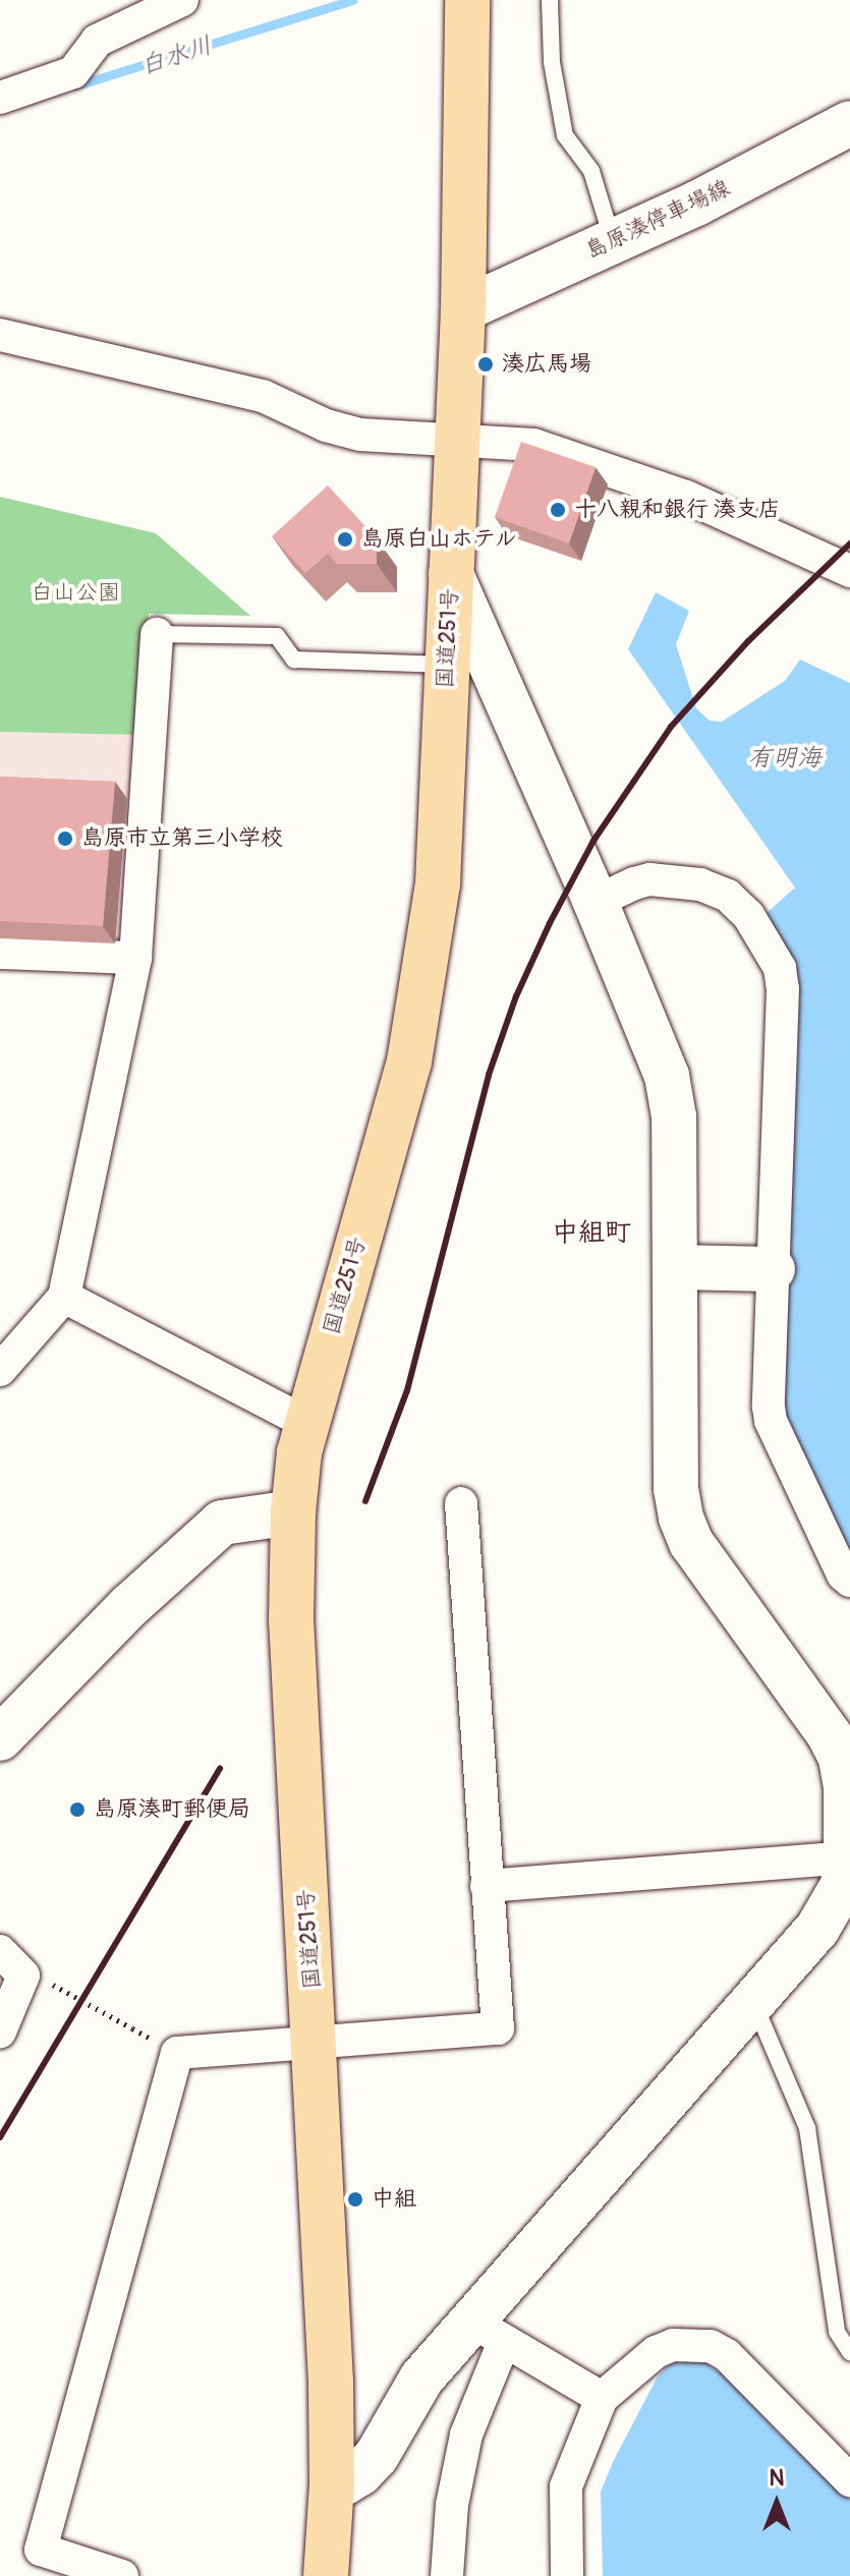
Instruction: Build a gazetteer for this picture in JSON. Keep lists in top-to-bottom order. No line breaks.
{"streets":{"highway":["国道251号"],"street":["島原湊停車場線"]},"crossings":[["島原湊停車場線","国道251号"]],"districts":["中組町"],"water":["白水川","有明海"],"parks":["白山公園"],"places":["湊広馬場","十八親和銀行 湊支店","島原白山ホテル","島原市立第三小学校","島原湊町郵便局","中組"],"north":"top"}
